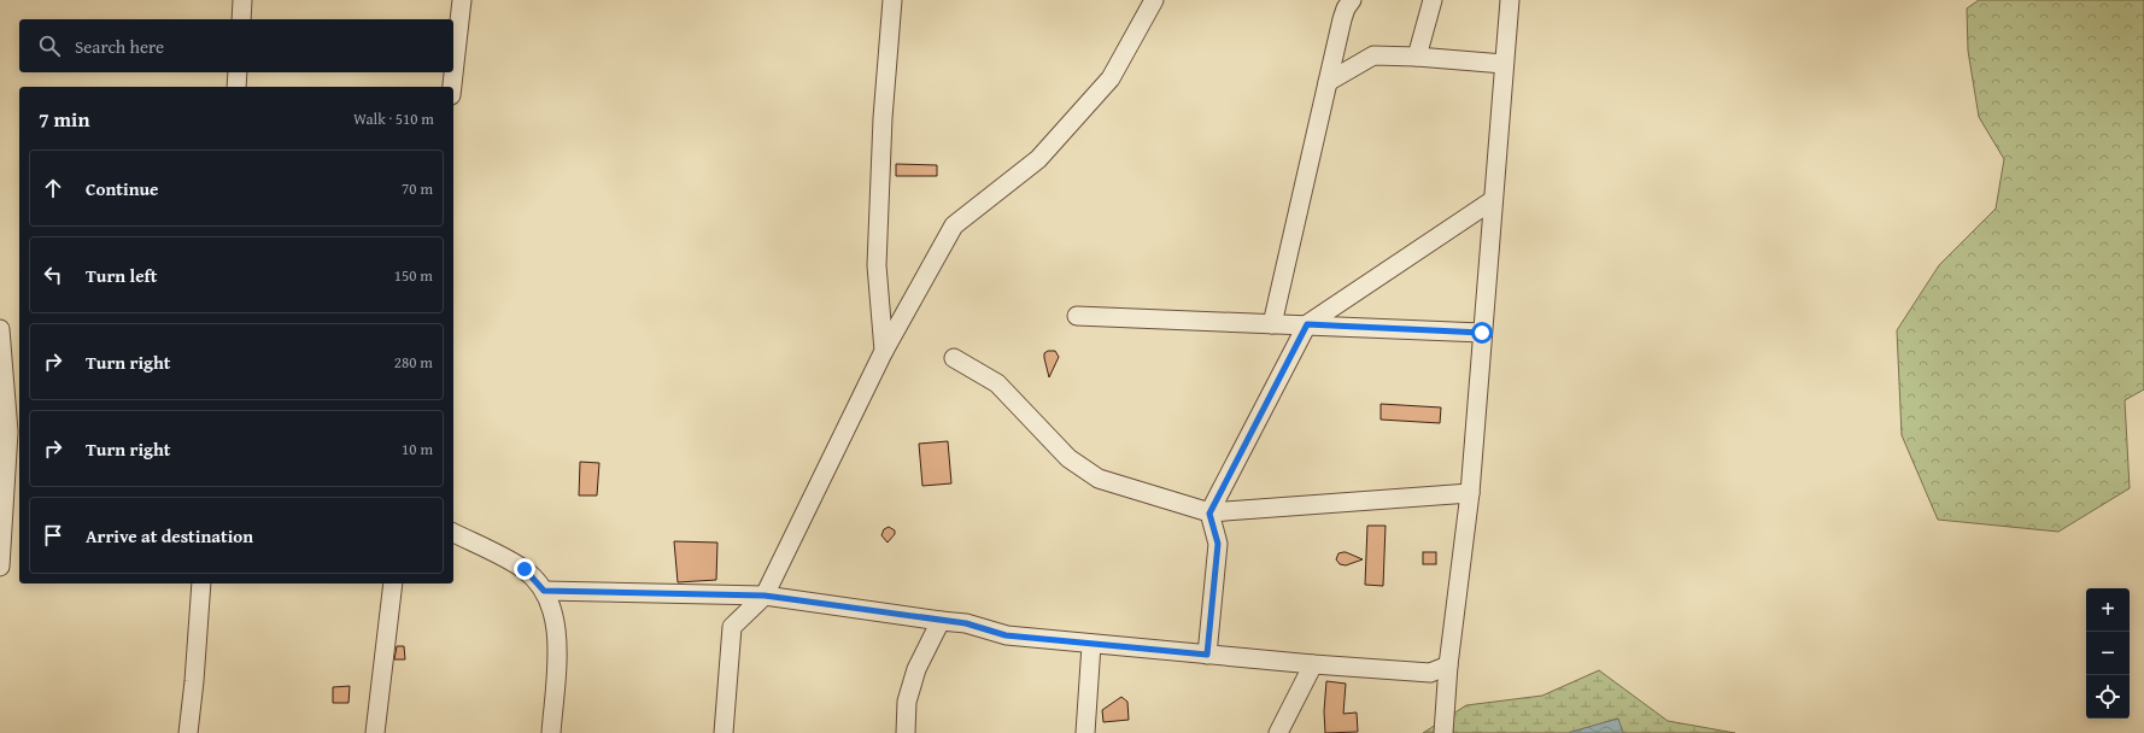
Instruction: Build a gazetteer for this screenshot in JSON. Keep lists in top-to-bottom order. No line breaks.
{"page":{"search":"Search here","heading":["7 min","Walk · 510 m"],"list":[["Continue","70 m"],["Turn left","150 m"],["Turn right","280 m"],["Turn right","10 m"],"Arrive at destination"],"map_buttons":["+","−"]}}
